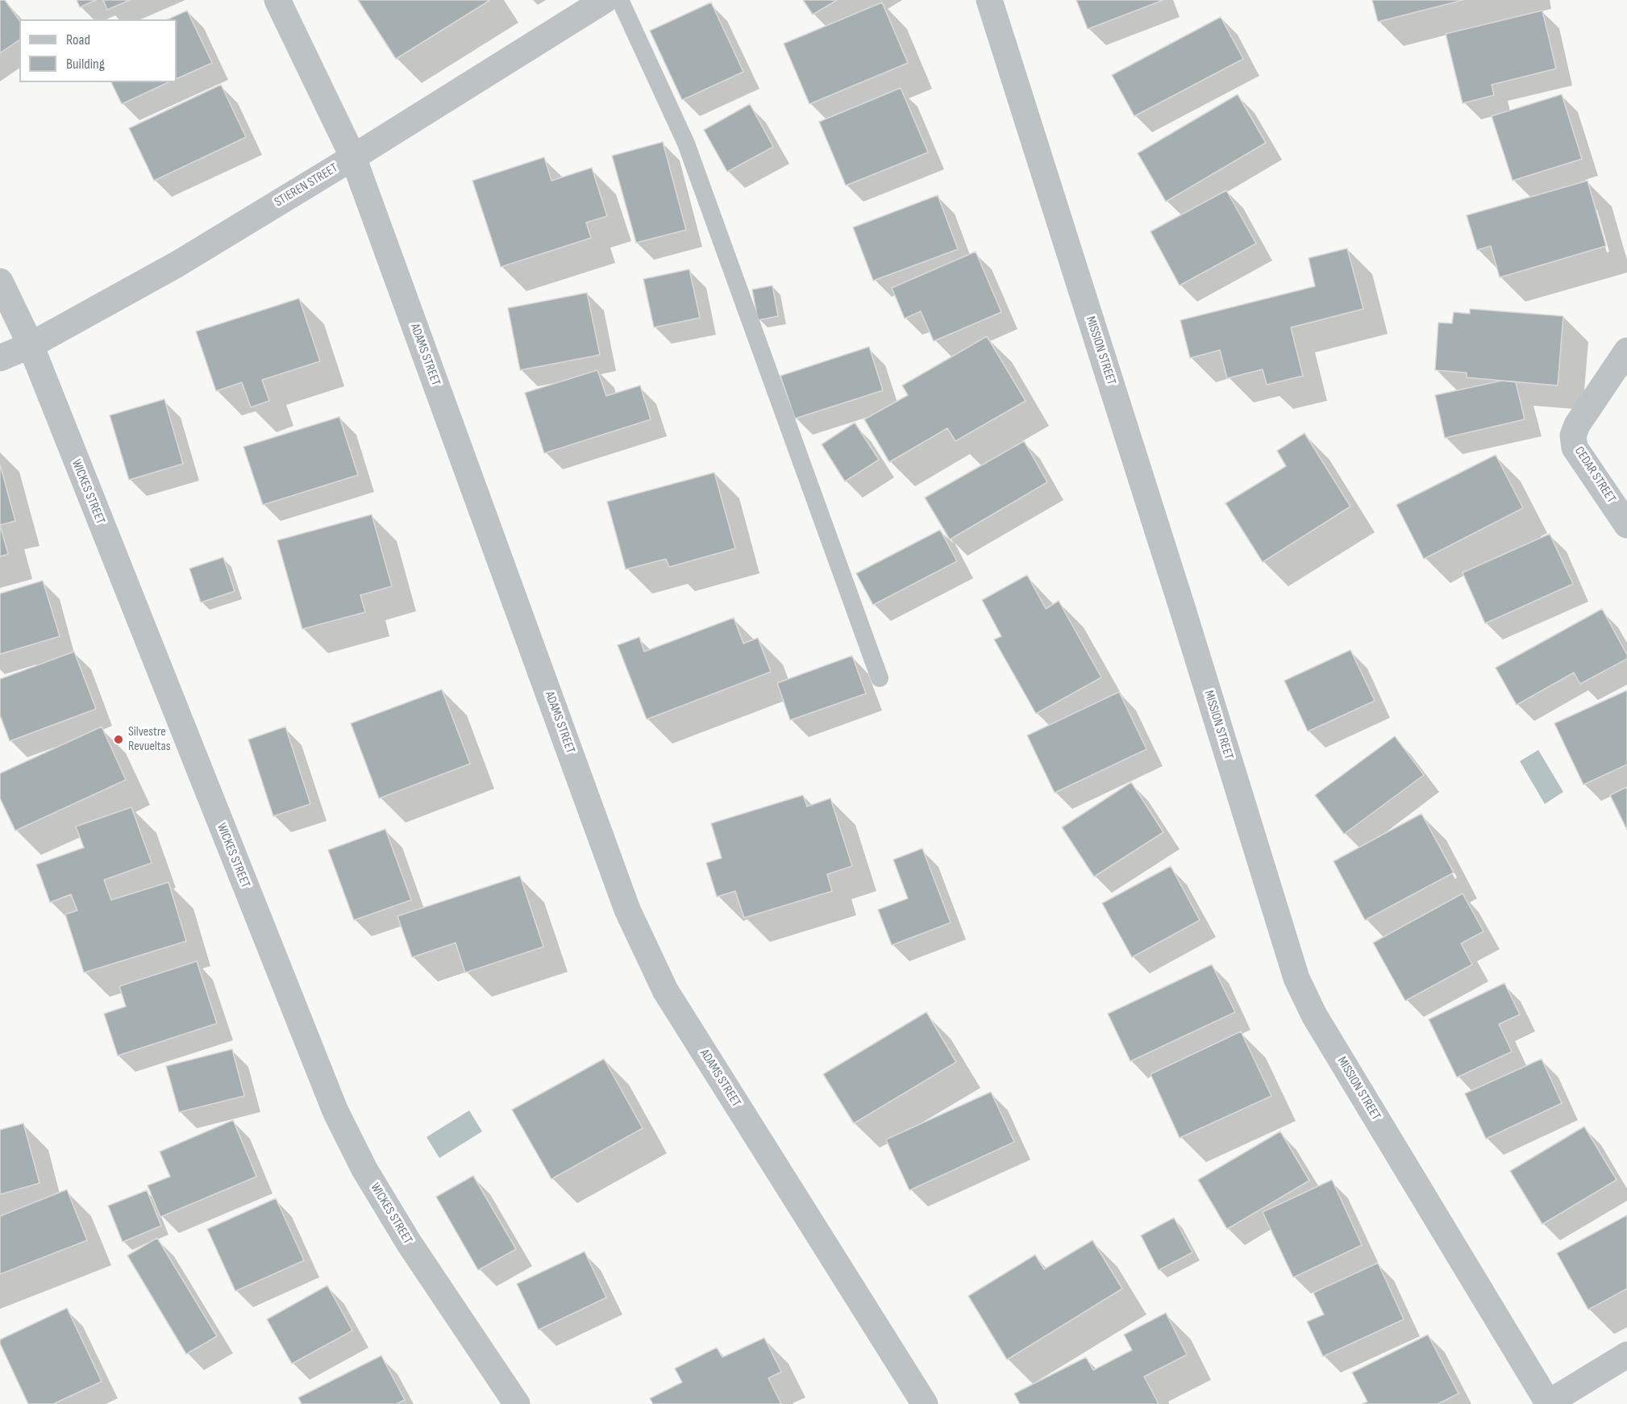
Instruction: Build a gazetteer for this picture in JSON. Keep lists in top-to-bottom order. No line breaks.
{"streets":{"street":["STIEREN STREET","MISSION STREET","ADAMS STREET","CEDAR STREET","WICKES STREET"]},"crossings":[["STIEREN STREET","ADAMS STREET"],["STIEREN STREET","WICKES STREET"]],"places":["Silvestre Revueltas"],"legend":["Road","Building"]}
